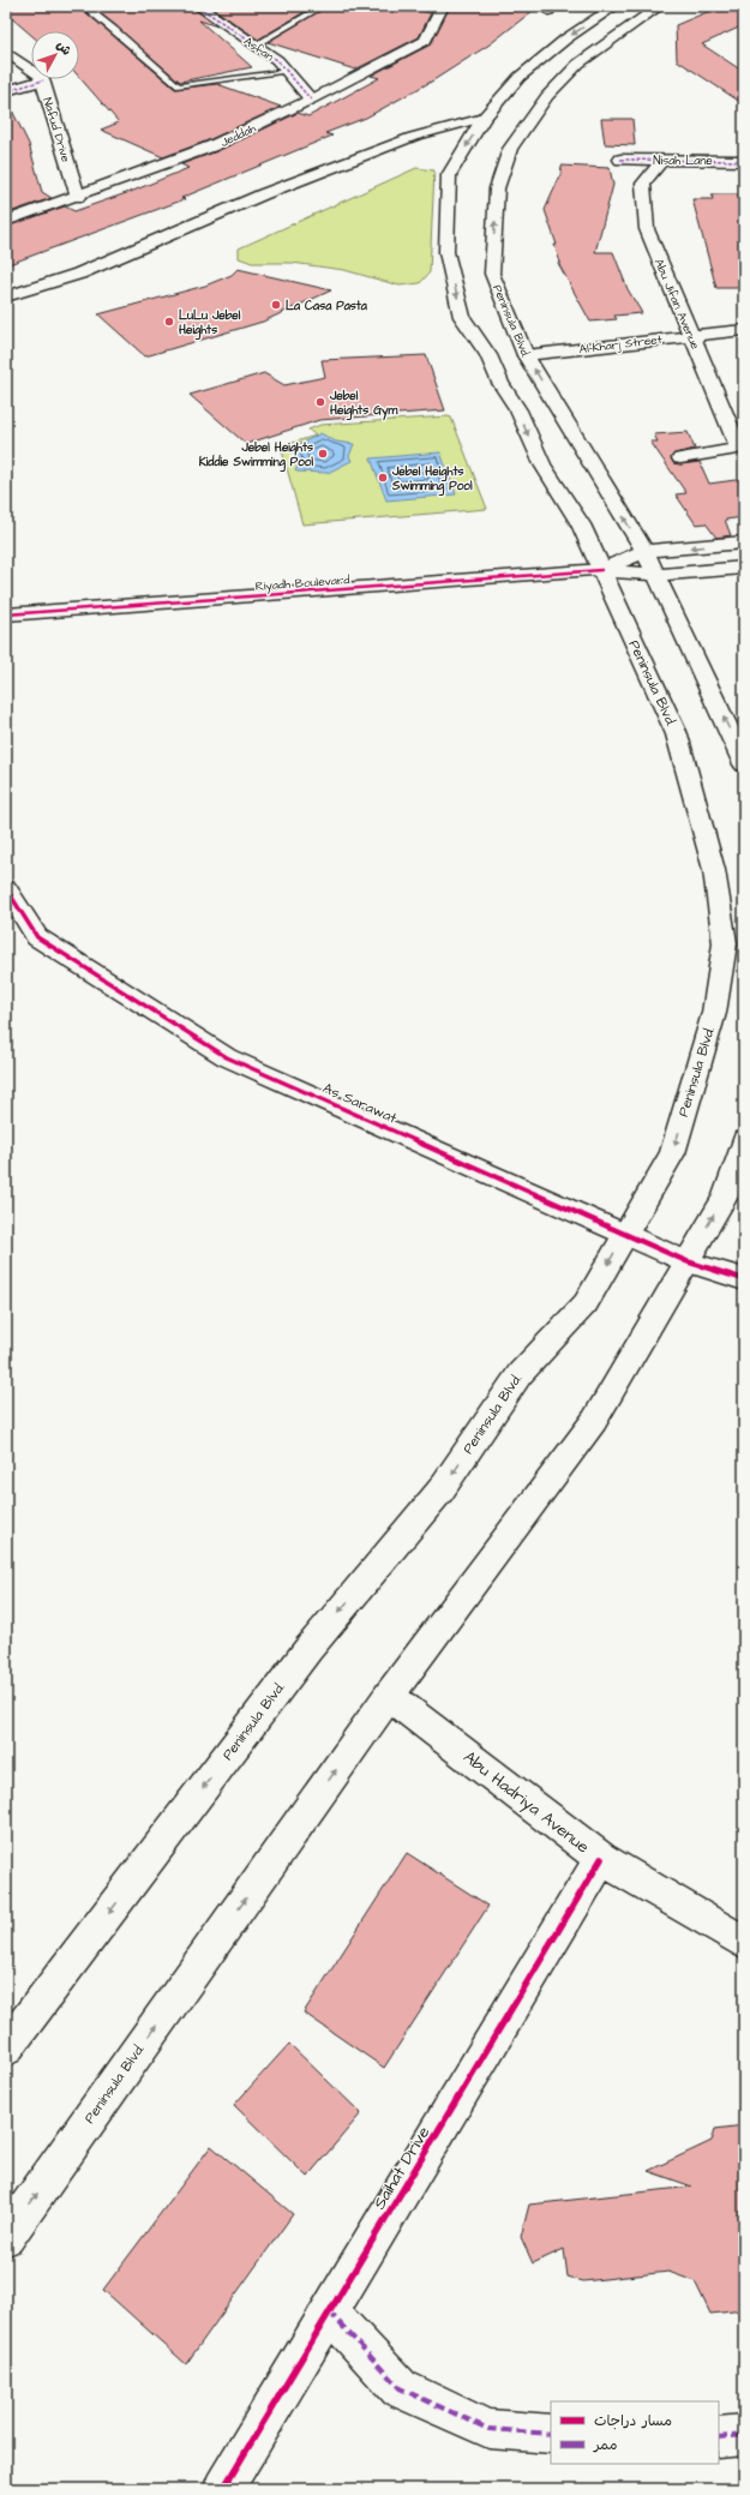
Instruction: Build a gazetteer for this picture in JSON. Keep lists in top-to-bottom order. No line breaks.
{"streets":{"main road":["Asfan","Nafud Drive","Jeddah","Nisah Lane","Abu Jifan Avenue","Peninsula Blvd.","Al-Kharj Street","Riyadh Boulevard","As Sarawat","Abu Hadriya Avenue","Saihat Drive"]},"crossings":[["Asfan","Jeddah"],["Nafud Drive","Jeddah"],["Nisah Lane","Abu Jifan Avenue"],["Abu Jifan Avenue","Al-Kharj Street"],["Peninsula Blvd.","Al-Kharj Street"],["Peninsula Blvd.","Riyadh Boulevard"],["Peninsula Blvd.","As Sarawat"],["Peninsula Blvd.","Abu Hadriya Avenue"],["Abu Hadriya Avenue","Saihat Drive"]],"places":["La Casa Pasta","LuLu Jebel Heights","Jebel Heights Gym","Jebel Heights Kiddie Swimming Pool","Jebel Heights Swimming Pool"],"legend":["مسار دراجات","ممر"],"north":"top right"}
